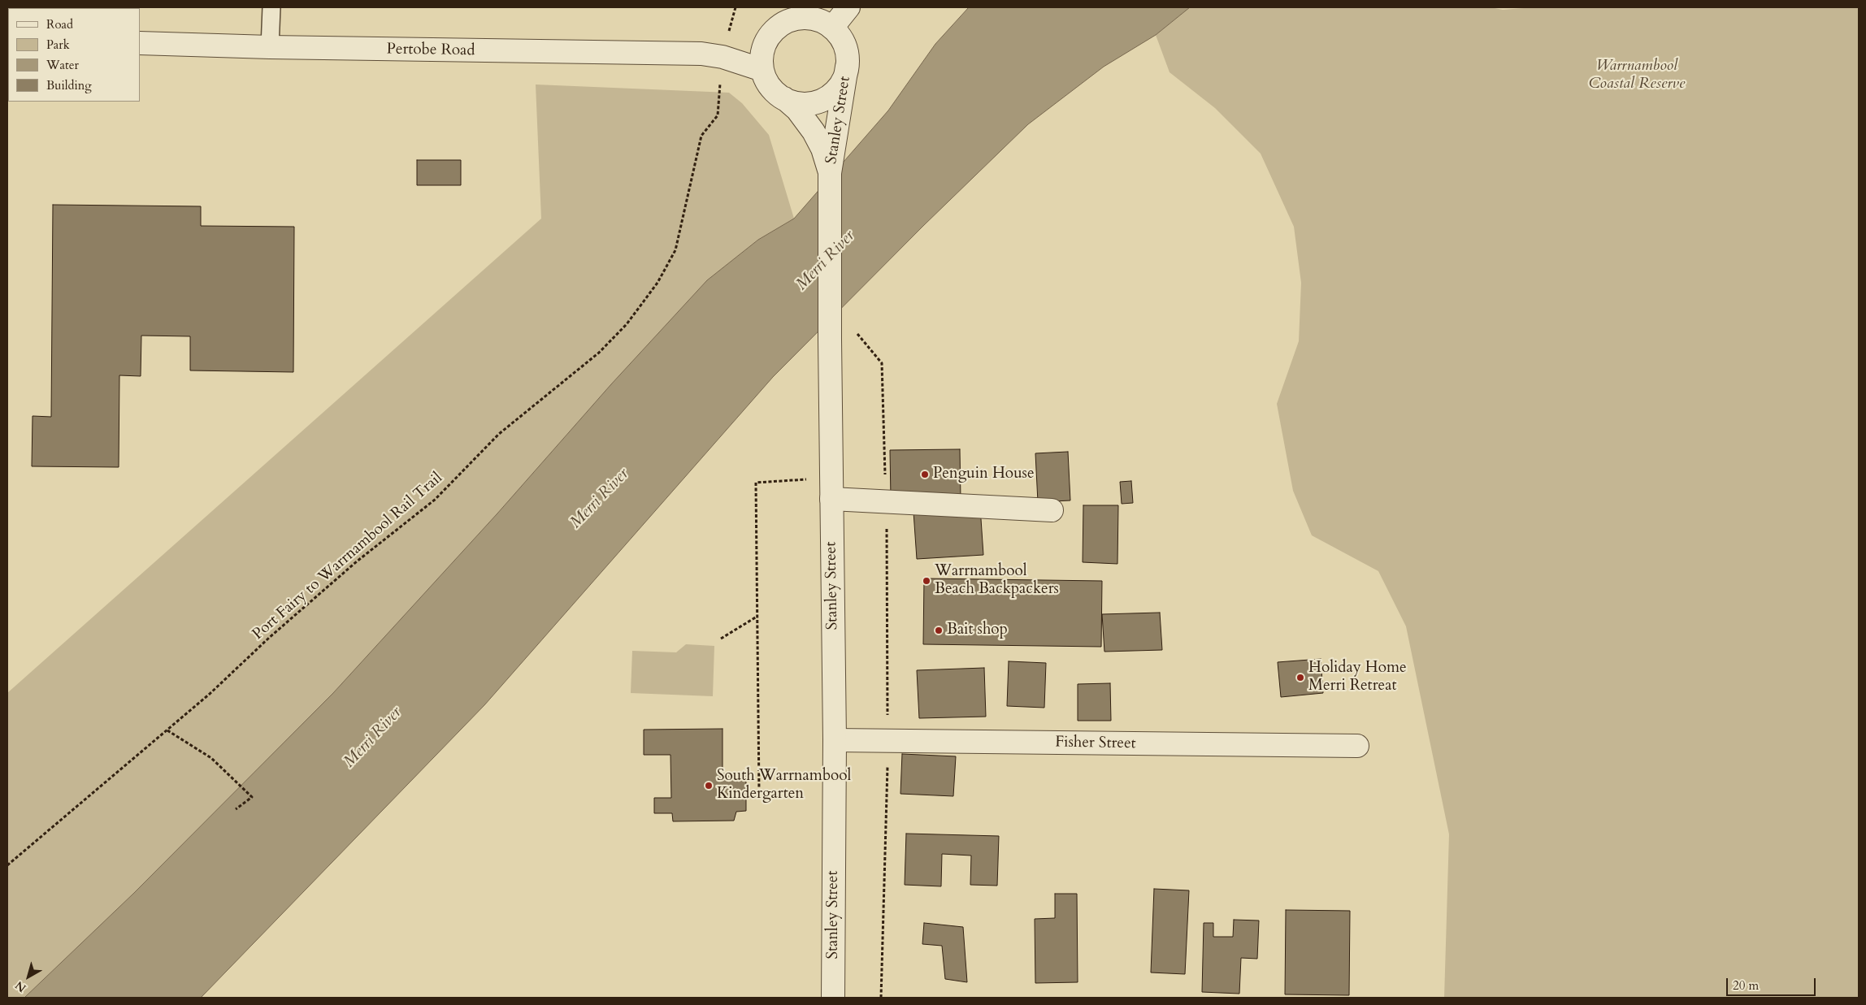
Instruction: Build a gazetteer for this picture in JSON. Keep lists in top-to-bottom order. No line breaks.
{"streets":{"street":["Pertobe Road","Stanley Street","Fisher Street"],"path":["Port Fairy to Warrnambool Rail Trail"]},"crossings":[["Pertobe Road","Stanley Street"],["Pertobe Road","Port Fairy to Warrnambool Rail Trail"],["Stanley Street","Fisher Street"]],"water":["Merri River"],"parks":["Warrnambool Coastal Reserve"],"places":["Penguin House","Warrnambool Beach Backpackers","Bait shop","Holiday Home Merri Retreat","South Warrnambool Kindergarten"],"legend":["Road","Park","Water","Building"],"scale_bar":"20 m","north":"bottom left"}
